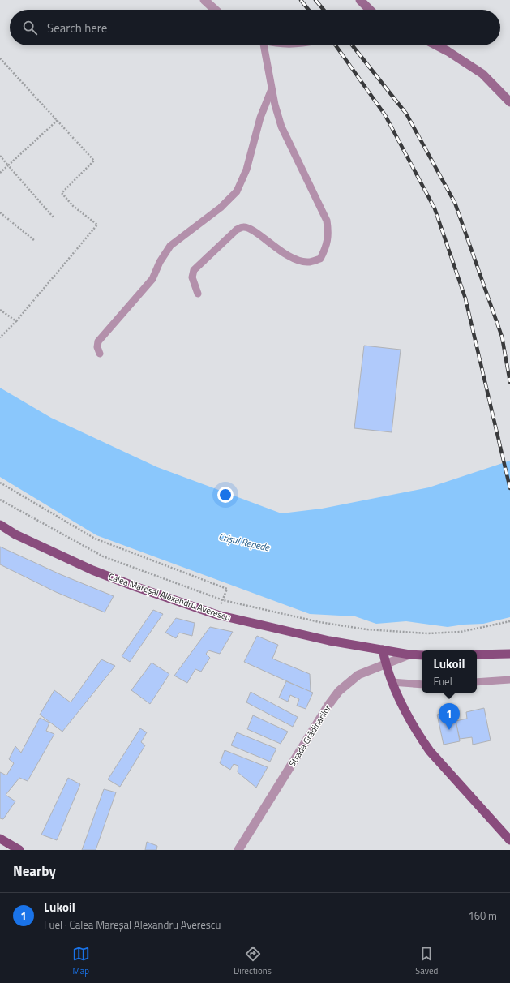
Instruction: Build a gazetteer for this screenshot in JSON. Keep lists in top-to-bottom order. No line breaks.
{"streets":{"main road":["Calea Mareșal Alexandru Averescu"],"street":["Strada Grădinarilor"]},"crossings":[["Calea Mareșal Alexandru Averescu","Strada Grădinarilor"]],"water":["Crișul Repede"],"page":{"search":"Search here","popup":["Lukoil","Fuel"],"pins":"1","heading":"Nearby","list":[{"mark":"1","name":"Lukoil","note":"Fuel · Calea Mareșal Alexandru Averescu","value":"160 m"}],"nav":["Map","Directions","Saved"]}}
